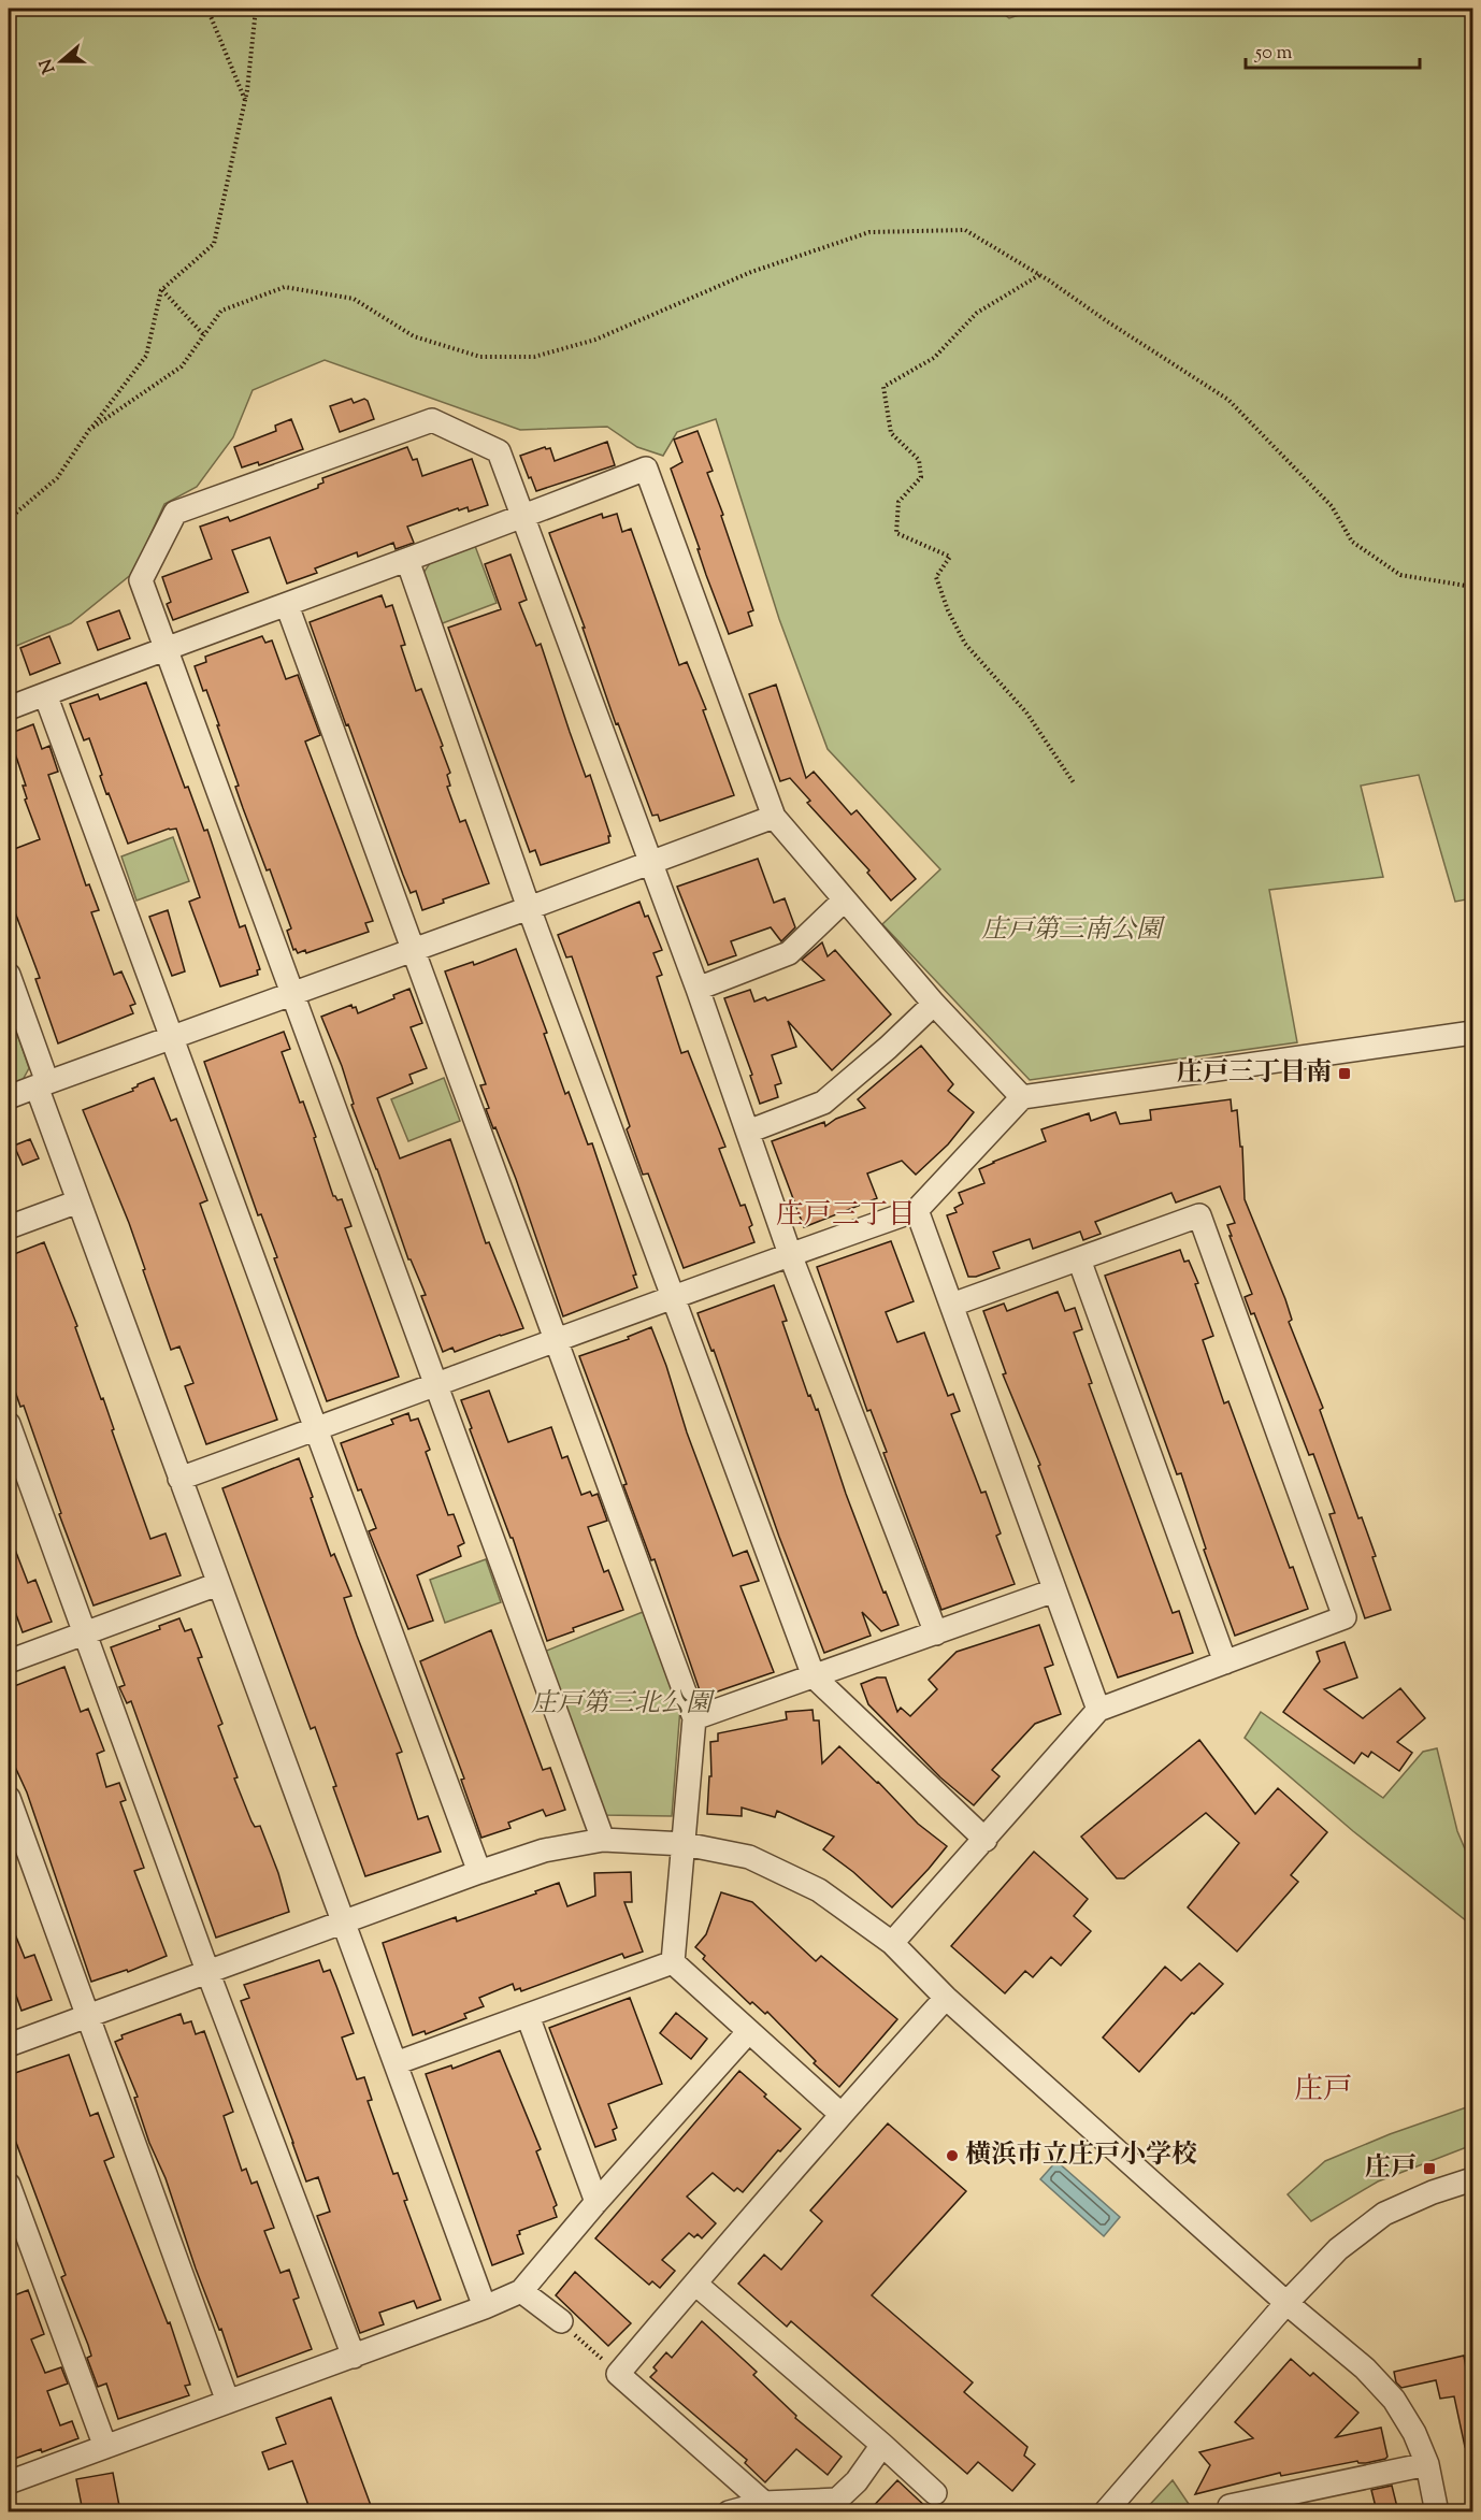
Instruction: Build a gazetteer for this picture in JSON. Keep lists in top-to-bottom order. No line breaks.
{"districts":["庄戸三丁目","庄戸"],"parks":["庄戸第三南公園","庄戸第三北公園"],"places":{"transit":["庄戸三丁目南","庄戸"],"other":["横浜市立庄戸小学校"]},"scale_bar":"50 m","north":"left"}
